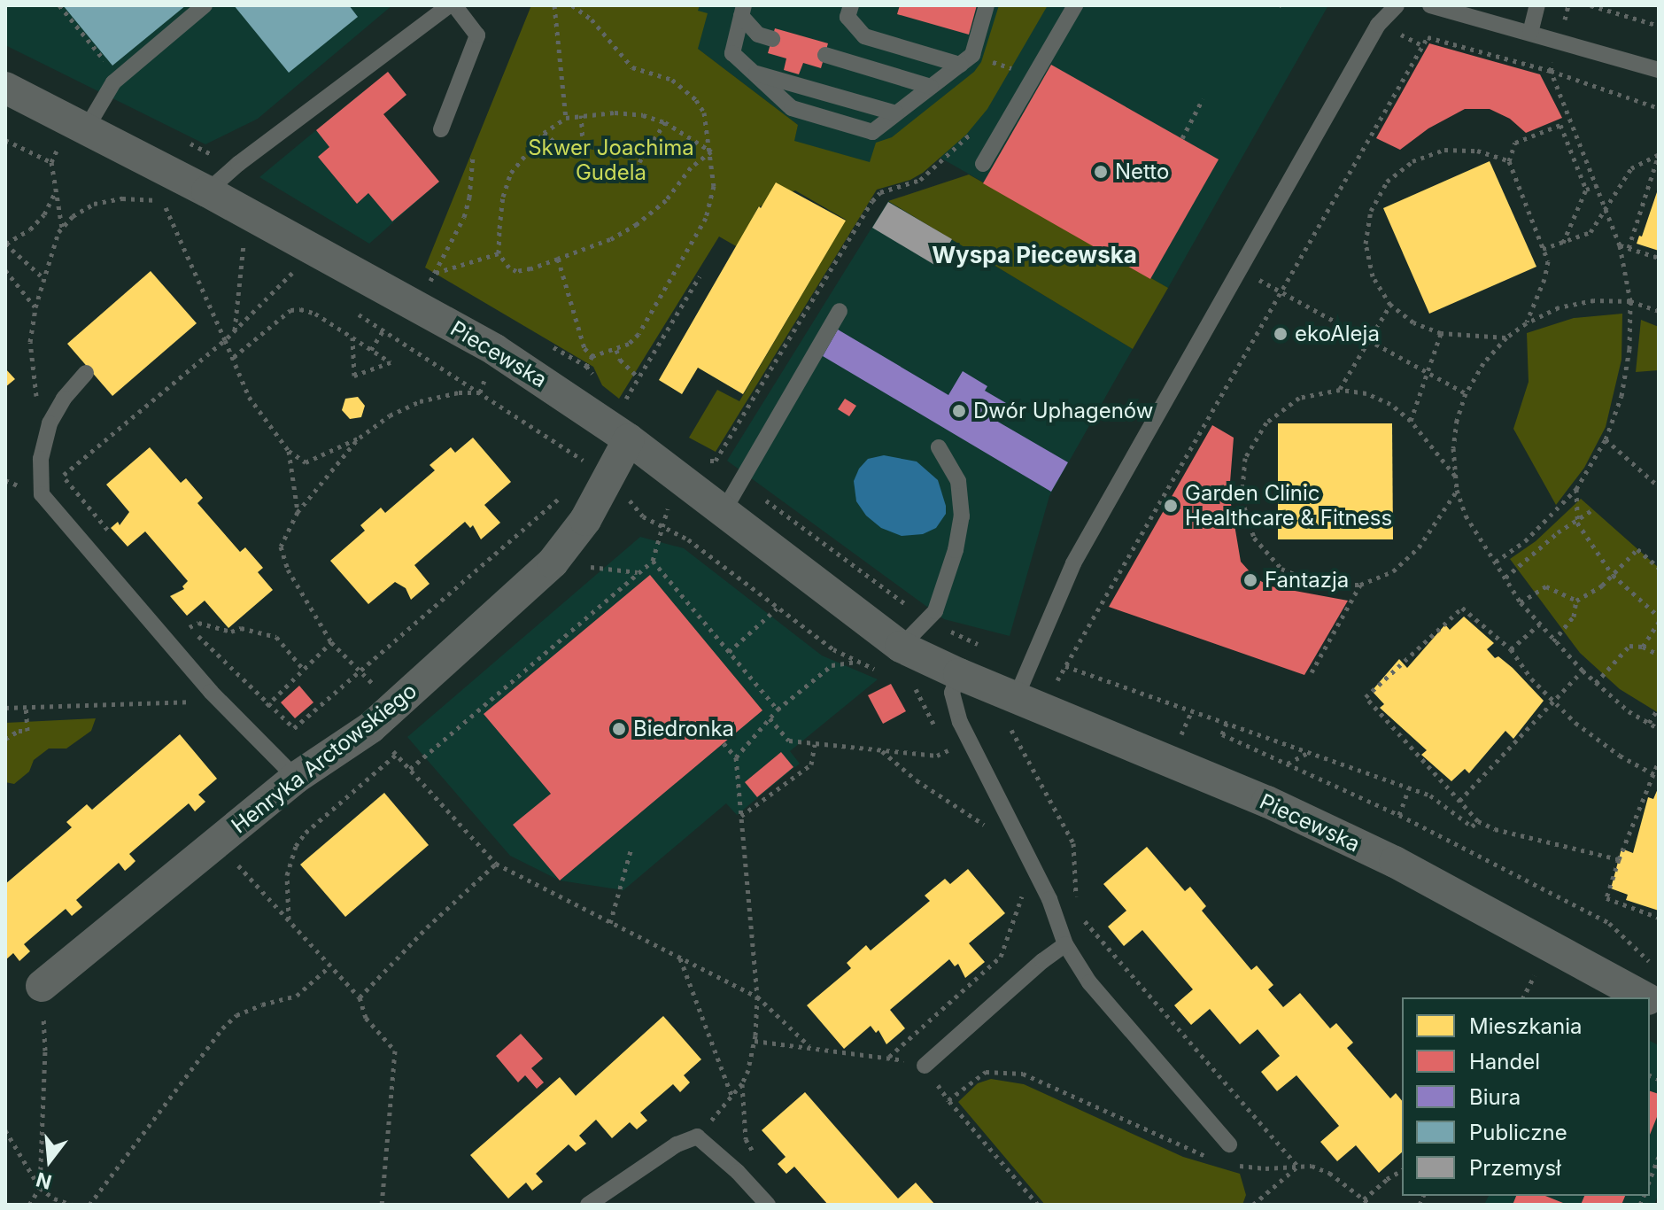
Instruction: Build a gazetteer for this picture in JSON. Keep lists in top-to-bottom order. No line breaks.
{"streets":{"street":["Piecewska","Henryka Arctowskiego"]},"crossings":[["Piecewska","Henryka Arctowskiego"]],"districts":["Wyspa Piecewska"],"parks":["Skwer Joachima Gudela"],"places":["Netto","ekoAleja","Dwór Uphagenów","Garden Clinic Healthcare & Fitness","Fantazja","Biedronka"],"legend":["Mieszkania","Handel","Biura","Publiczne","Przemysł"],"north":"bottom"}
